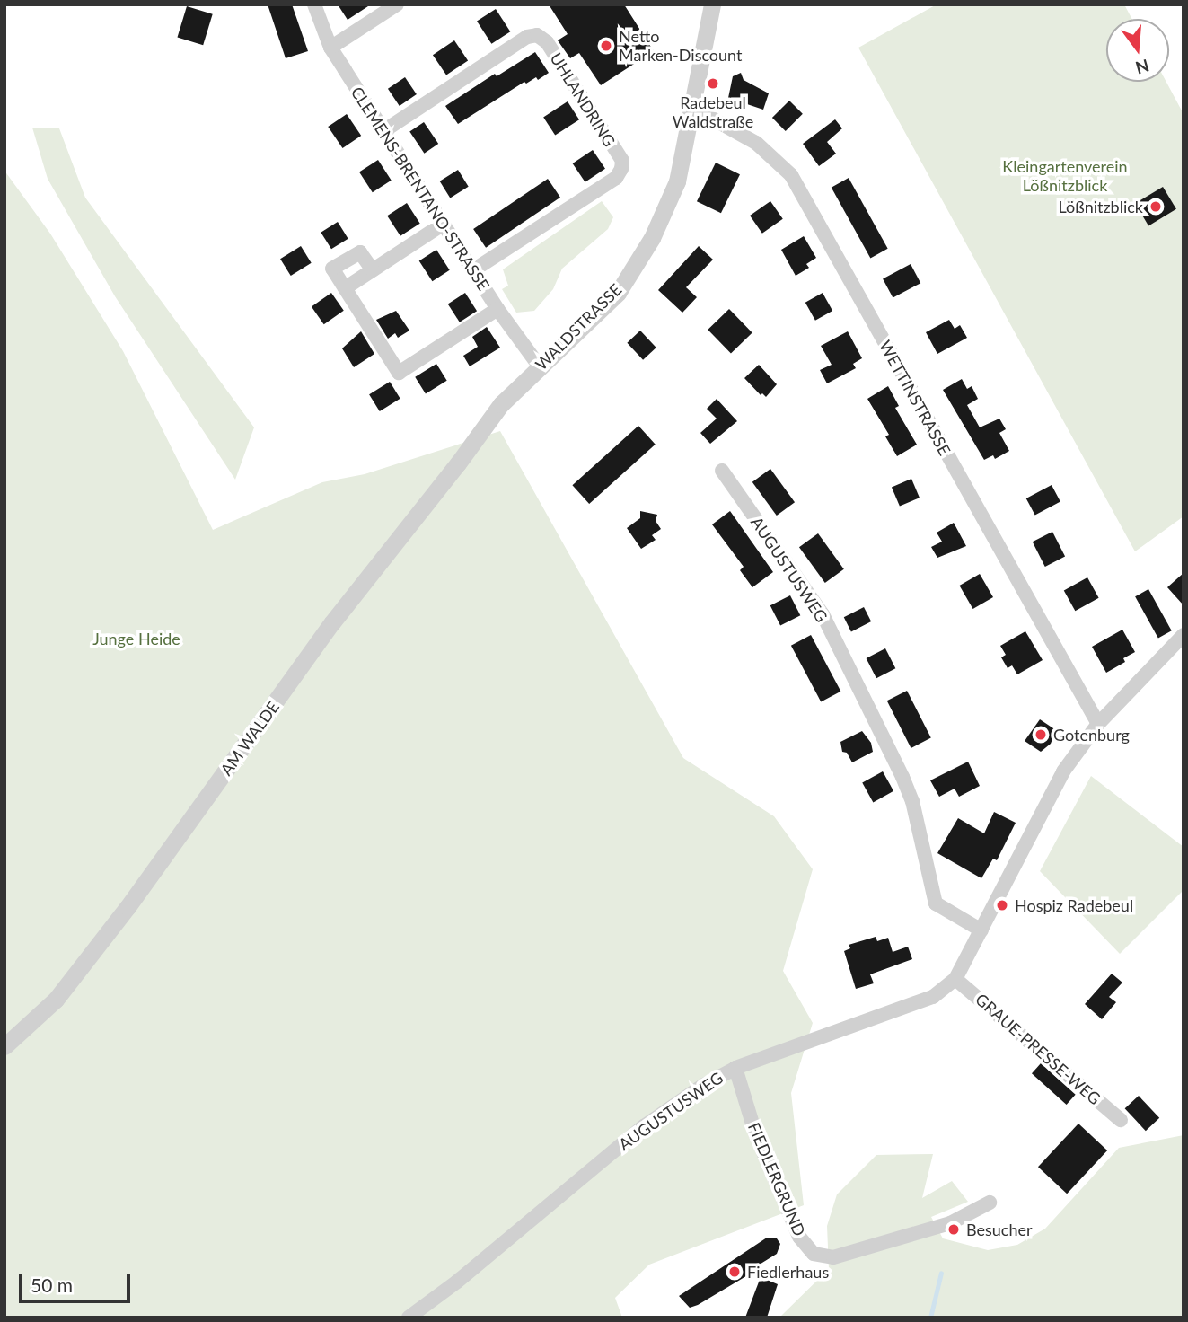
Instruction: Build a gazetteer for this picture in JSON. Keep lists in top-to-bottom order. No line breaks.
{"streets":{"street":["UHLANDRING","CLEMENS-BRENTANO-STRASSE","WALDSTRASSE","WETTINSTRASSE","AUGUSTUSWEG","AM WALDE","GRAUE-PRESSE-WEG","FIEDLERGRUND"]},"crossings":[["UHLANDRING","CLEMENS-BRENTANO-STRASSE"],["CLEMENS-BRENTANO-STRASSE","WALDSTRASSE"],["WALDSTRASSE","WETTINSTRASSE"],["WALDSTRASSE","AM WALDE"],["WETTINSTRASSE","AUGUSTUSWEG"],["AUGUSTUSWEG","GRAUE-PRESSE-WEG"],["AUGUSTUSWEG","FIEDLERGRUND"]],"parks":["Kleingartenverein Lößnitzblick","Junge Heide"],"places":["Netto Marken-Discount","Radebeul Waldstraße","Lößnitzblick","Gotenburg","Hospiz Radebeul","Besucher","Fiedlerhaus"],"scale_bar":"50 m","north":"bottom"}
